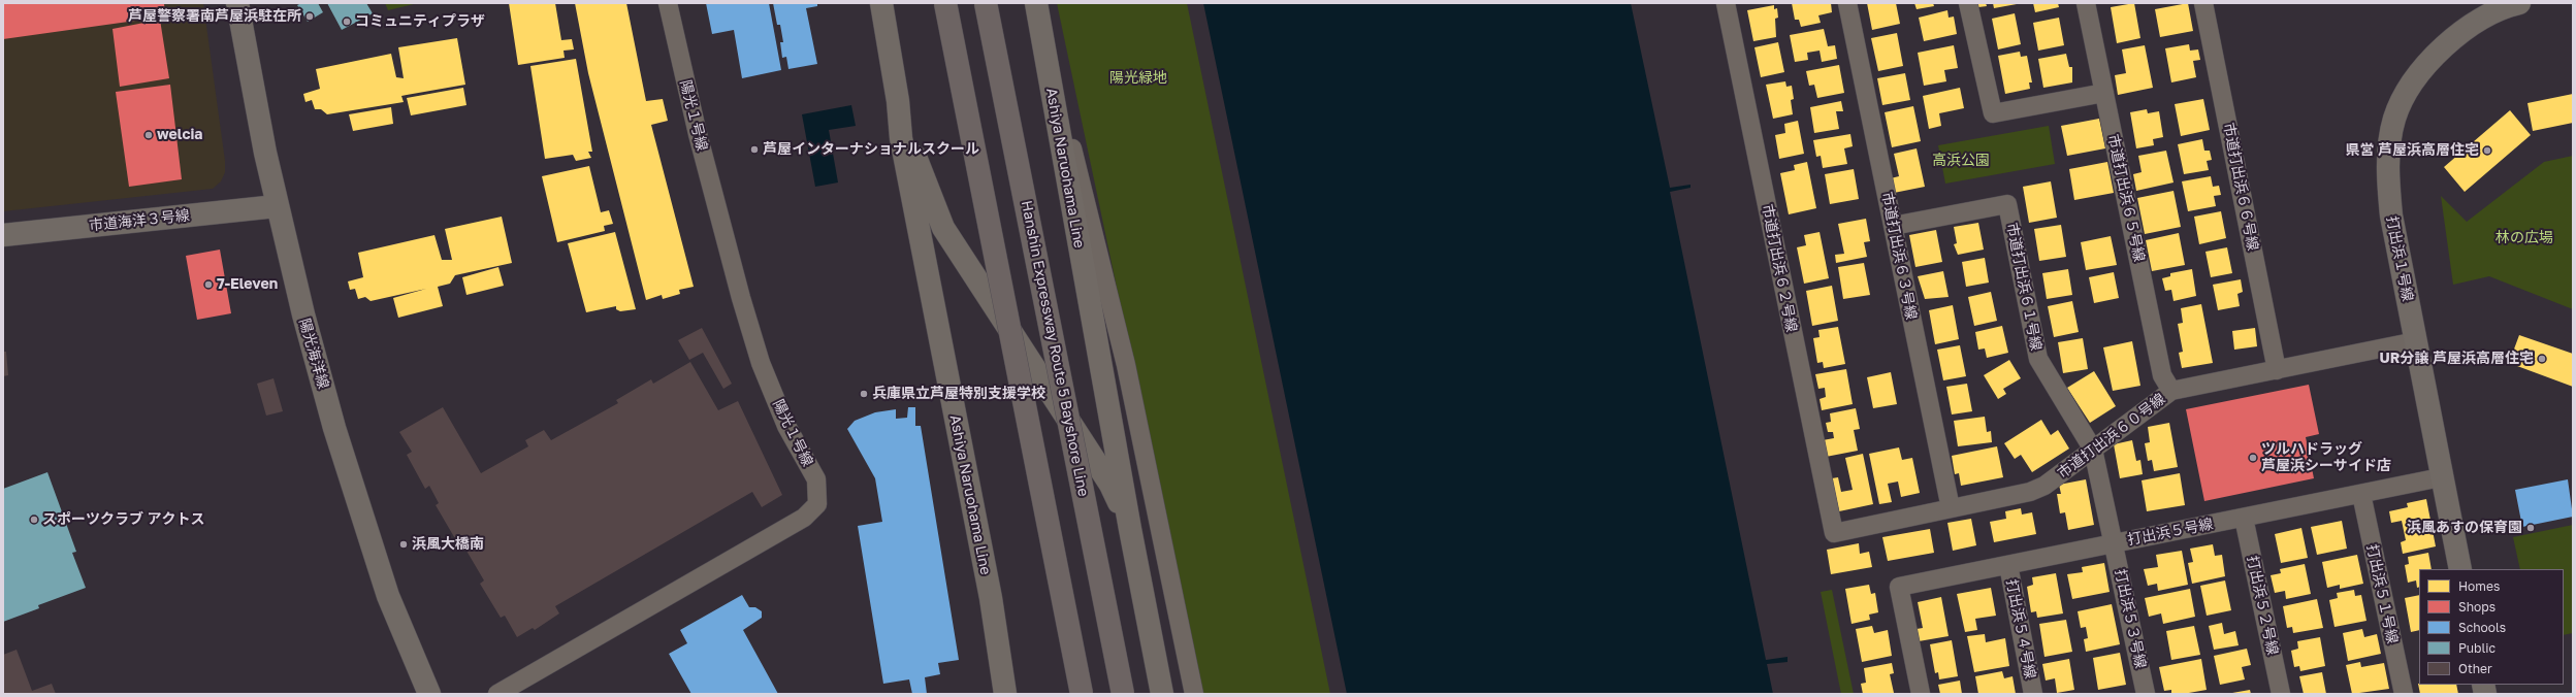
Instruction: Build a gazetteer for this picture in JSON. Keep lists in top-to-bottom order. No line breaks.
{"streets":{"highway":["Hanshin Expressway Route 5 Bayshore Line"],"main road":["Ashiya Naruohama Line","市道海洋３号線","打出浜１号線","陽光海洋線"],"street":["陽光１号線","市道打出浜６６号線","市道打出浜６５号線","市道打出浜６３号線","市道打出浜６２号線","市道打出浜６１号線","市道打出浜６０号線","打出浜５号線","打出浜５１号線","打出浜５２号線","打出浜５３号線","打出浜５４号線"]},"crossings":[["市道打出浜６６号線","市道打出浜６０号線"],["市道打出浜６５号線","市道打出浜６０号線"],["市道海洋３号線","陽光海洋線"],["市道打出浜６３号線","市道打出浜６１号線"],["市道打出浜６３号線","市道打出浜６０号線"],["打出浜１号線","市道打出浜６０号線"],["打出浜１号線","打出浜５号線"],["市道打出浜６２号線","市道打出浜６０号線"],["市道打出浜６１号線","市道打出浜６０号線"],["市道打出浜６１号線","打出浜５号線"],["市道打出浜６１号線","打出浜５３号線"],["打出浜５号線","打出浜５１号線"],["打出浜５号線","打出浜５２号線"],["打出浜５号線","打出浜５３号線"],["打出浜５号線","打出浜５４号線"]],"parks":["陽光緑地","高浜公園","林の広場"],"places":["芦屋警察署南芦屋浜駐在所","コミュニティプラザ","welcia","芦屋インターナショナルスクール","県営 芦屋浜高層住宅","7-Eleven","UR分譲 芦屋浜高層住宅","兵庫県立芦屋特別支援学校","ツルハドラッグ 芦屋浜シーサイド店","スポーツクラブ アクトス","浜風あすの保育園","浜風大橋南"],"legend":["Homes","Shops","Schools","Public","Other"]}
